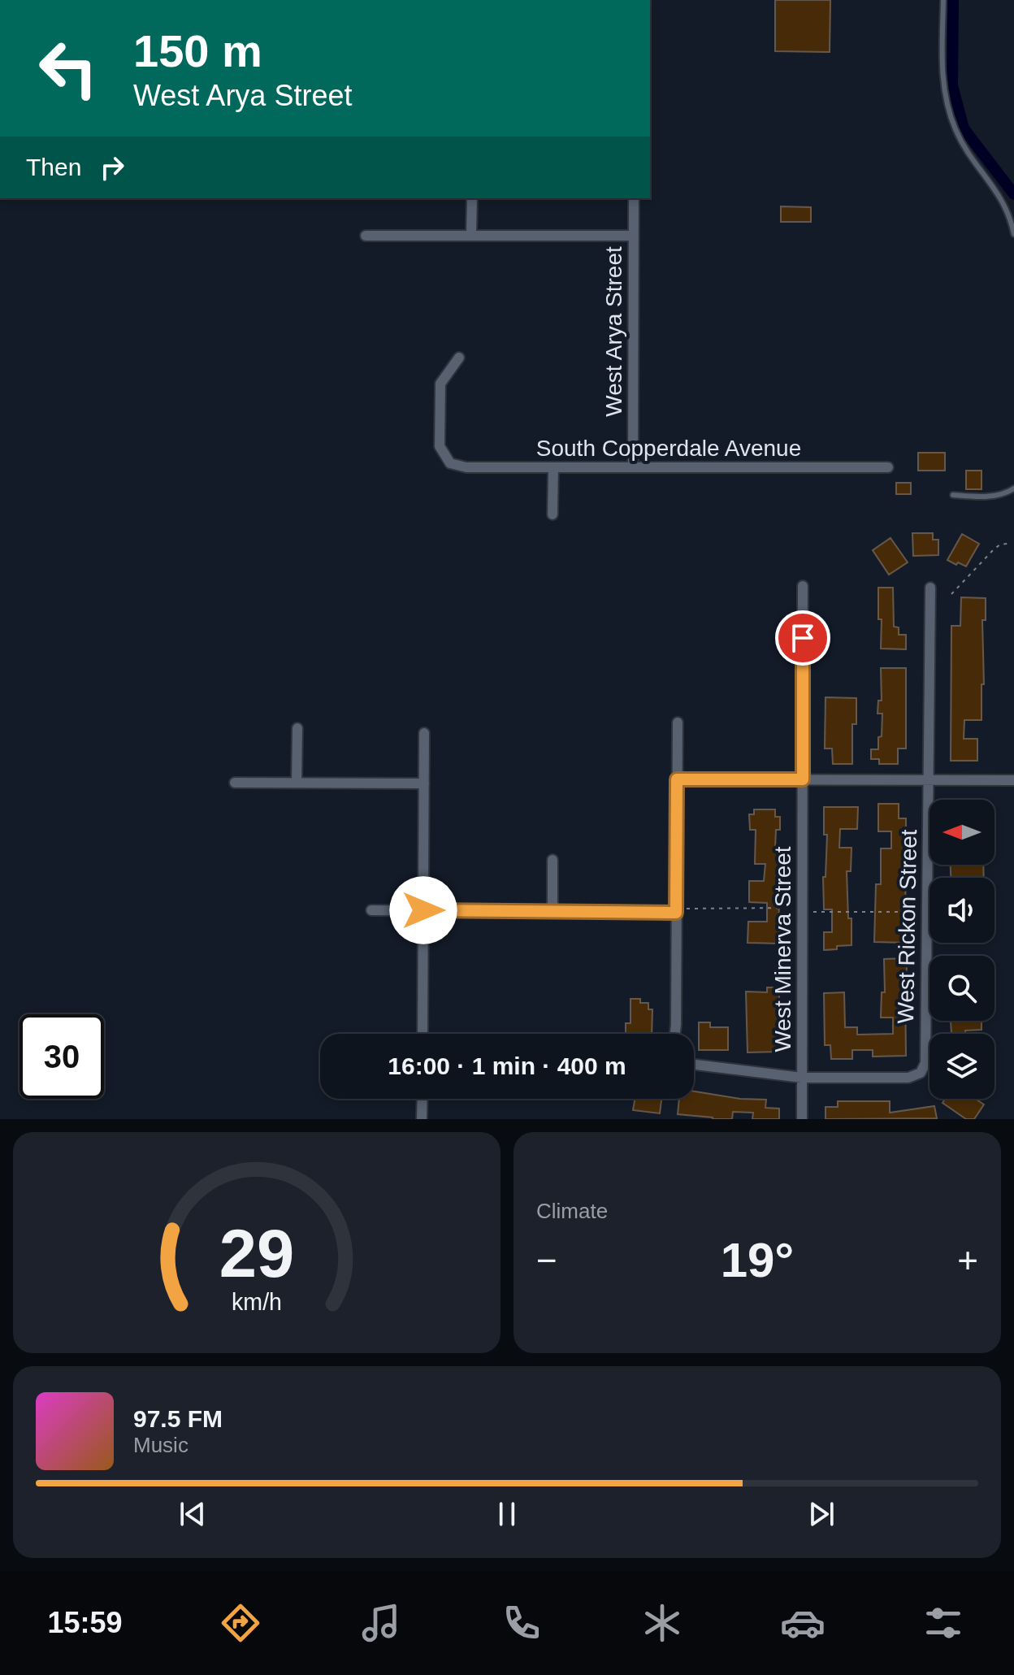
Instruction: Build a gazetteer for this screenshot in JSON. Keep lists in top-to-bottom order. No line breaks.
{"streets":{"street":["West Arya Street","South Copperdale Avenue","West Rickon Street","West Minerva Street"]},"crossings":[["West Arya Street","South Copperdale Avenue"],["West Rickon Street","West Minerva Street"]],"north":"left","page":{"turn":["150 m","West Arya Street"],"then":"Then","limit":"30","trip":"16:00 · 1 min · 400 m","tile":"Climate","heat":["−","19°","+"],"song":["97.5 FM","Music"],"tabs":"15:59","gauge":["29","km/h"]}}
